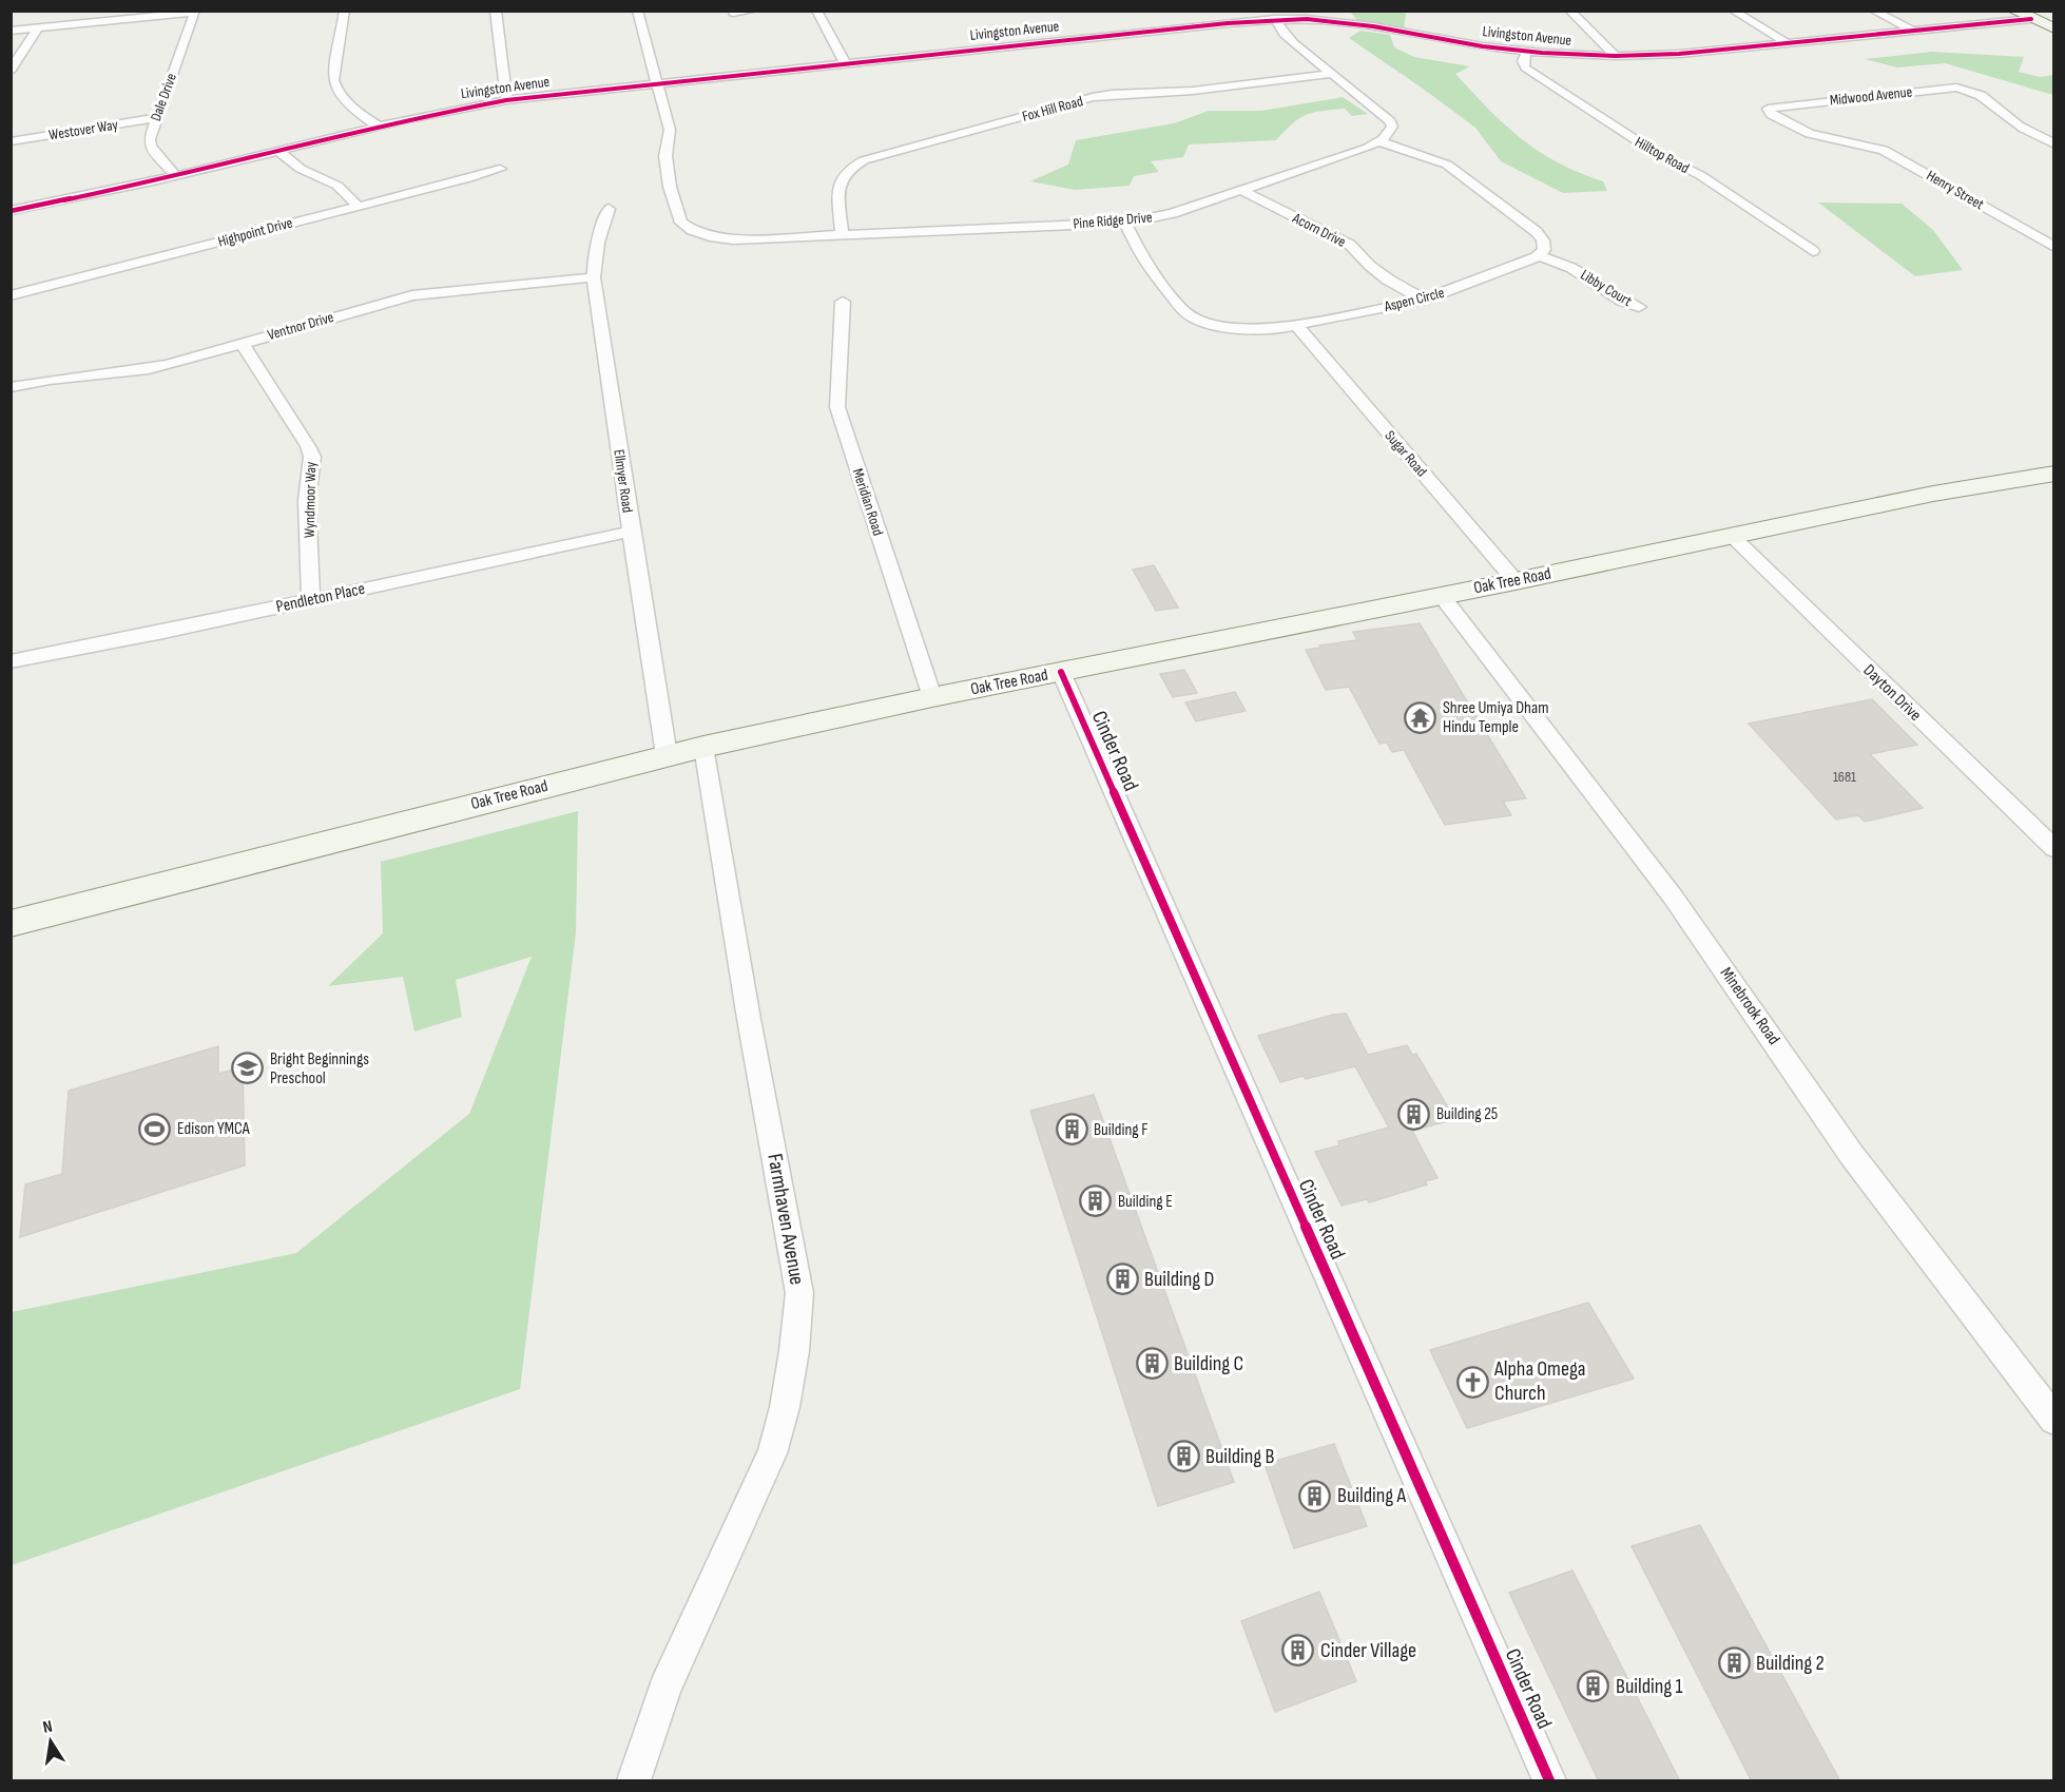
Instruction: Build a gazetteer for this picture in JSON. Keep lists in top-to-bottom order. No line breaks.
{"streets":{"main road":["Oak Tree Road"],"street":["Livingston Avenue","Midwood Avenue","Dale Drive","Fox Hill Road","Westover Way","Hilltop Road","Henry Street","Pine Ridge Drive","Acorn Drive","Highpoint Drive","Libby Court","Aspen Circle","Ventnor Drive","Sugar Road","Ellmyer Road","Wyndmoor Way","Meridian Road","Pendleton Place","Dayton Drive","Cinder Road","Minebrook Road","Farmhaven Avenue"]},"crossings":[["Livingston Avenue","Dale Drive"],["Livingston Avenue","Hilltop Road"],["Livingston Avenue","Pine Ridge Drive"],["Midwood Avenue","Henry Street"],["Dale Drive","Westover Way"],["Fox Hill Road","Pine Ridge Drive"],["Pine Ridge Drive","Acorn Drive"],["Pine Ridge Drive","Aspen Circle"],["Acorn Drive","Aspen Circle"],["Libby Court","Aspen Circle"],["Aspen Circle","Sugar Road"],["Ventnor Drive","Ellmyer Road"],["Ventnor Drive","Wyndmoor Way"],["Sugar Road","Oak Tree Road"],["Ellmyer Road","Oak Tree Road"],["Ellmyer Road","Pendleton Place"],["Wyndmoor Way","Pendleton Place"],["Meridian Road","Oak Tree Road"],["Oak Tree Road","Dayton Drive"],["Oak Tree Road","Cinder Road"],["Oak Tree Road","Minebrook Road"],["Oak Tree Road","Farmhaven Avenue"]],"places":{"temple":["Shree Umiya Dham Hindu Temple"],"school or university":["Bright Beginnings Preschool"],"building":["Building 25","Building F","Building E","Building D","Building C","Building B","Building A","Cinder Village","Building 2","Building 1"],"sports":["Edison YMCA"],"church":["Alpha Omega Church"]},"house_numbers":["1681"],"north":"top"}
